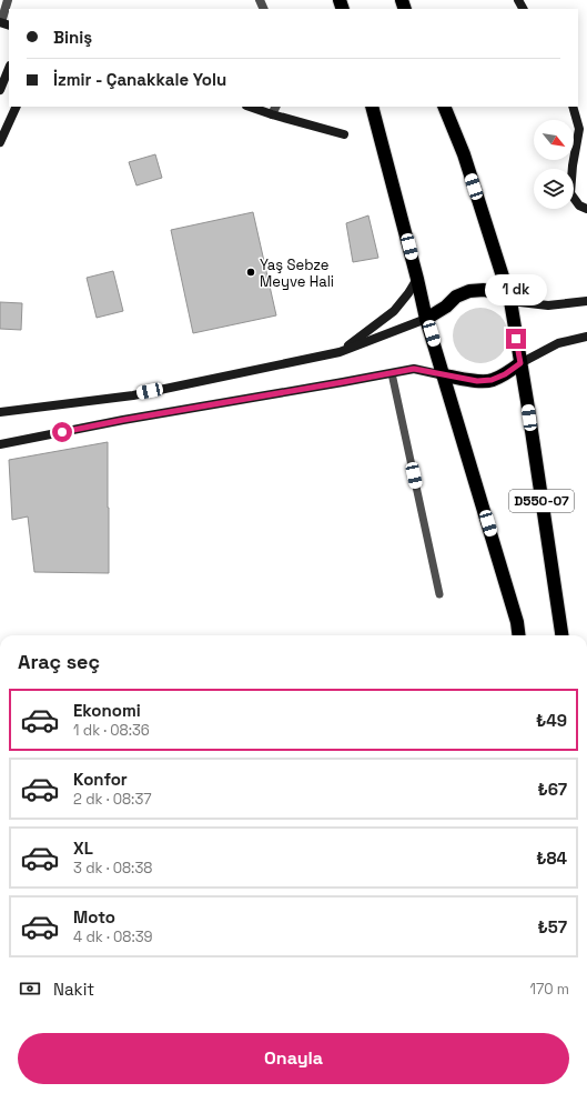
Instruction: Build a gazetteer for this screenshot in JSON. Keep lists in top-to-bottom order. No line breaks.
{"streets":{"highway":["D550-07"]},"places":["Yaş Sebze Meyve Hali"],"north":"bottom right","page":{"banner":["Biniş","İzmir - Çanakkale Yolu"],"bubble":"1 dk","heading":"Araç seç","list":[{"name":"Ekonomi","note":"1 dk · 08:36","value":"₺49"},{"name":"Konfor","note":"2 dk · 08:37","value":"₺67"},{"name":"XL","note":"3 dk · 08:38","value":"₺84"},{"name":"Moto","note":"4 dk · 08:39","value":"₺57"}],"pay":["Nakit","170 m"],"buttons":"Onayla"}}
